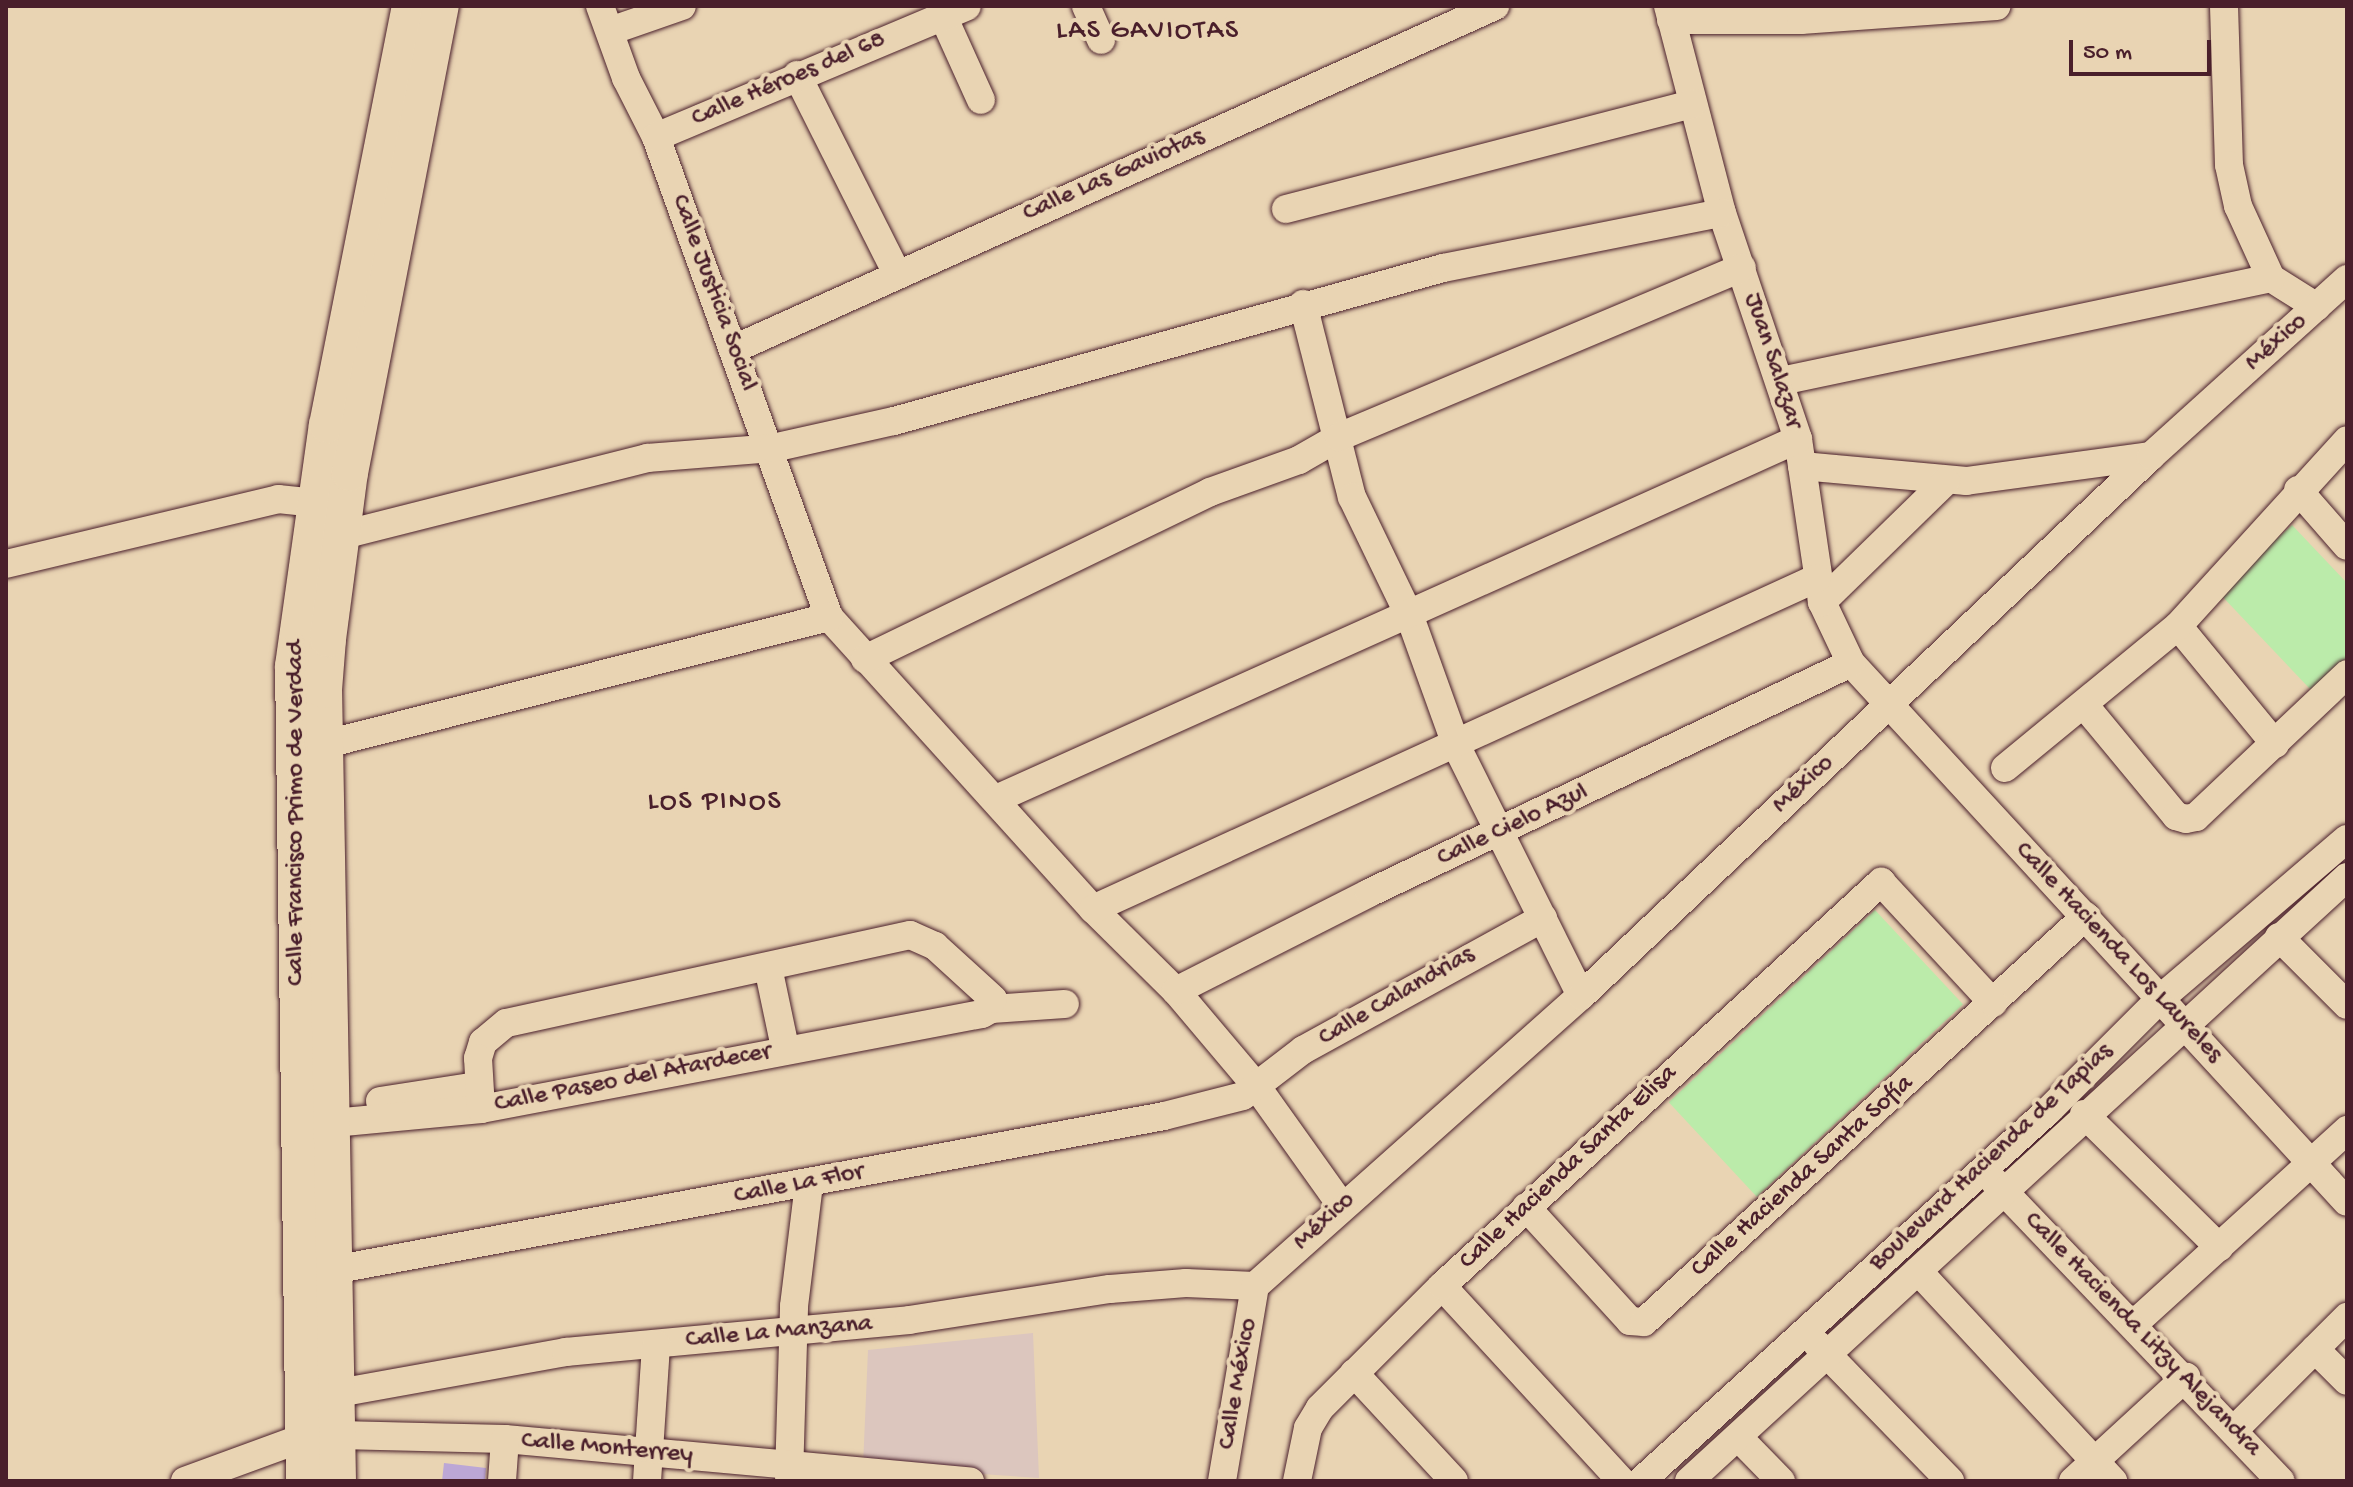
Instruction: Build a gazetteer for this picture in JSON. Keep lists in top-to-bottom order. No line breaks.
{"streets":{"main road":["Calle Francisco Primo de Verdad"],"street":["Calle Héroes del 68","Calle Las Gaviotas","Calle Justicia Social","México","Juan Salazar","Calle Cielo Azul","Calle Hacienda Los Laureles","Calle Calandrias","Calle Paseo del Atardecer","Boulevard Hacienda de Tapias","Calle Hacienda Santa Elisa","Calle Hacienda Santa Sofía","Calle La Flor","Calle La Manzana","Calle Hacienda Litzy Alejandra","Calle México","Calle Monterrey"]},"crossings":[["Calle Héroes del 68","Calle Justicia Social"],["Calle Las Gaviotas","Calle Justicia Social"],["México","Juan Salazar"],["México","Calle Hacienda Los Laureles"],["México","Calle La Manzana"],["México","Calle México"],["Juan Salazar","Calle Cielo Azul"],["Juan Salazar","Calle Hacienda Los Laureles"],["Calle Francisco Primo de Verdad","Calle Paseo del Atardecer"],["Calle Francisco Primo de Verdad","Calle La Flor"],["Calle Francisco Primo de Verdad","Calle La Manzana"],["Calle Francisco Primo de Verdad","Calle Monterrey"],["Calle Hacienda Los Laureles","Boulevard Hacienda de Tapias"],["Calle Hacienda Los Laureles","Calle Hacienda Santa Sofía"],["Calle Calandrias","Calle La Flor"],["Boulevard Hacienda de Tapias","Calle Hacienda Litzy Alejandra"],["Calle Hacienda Santa Elisa","Calle Hacienda Santa Sofía"],["Calle La Manzana","Calle México"]],"districts":["LAS GAVIOTAS","LOS PINOS"],"scale_bar":"50 m"}
